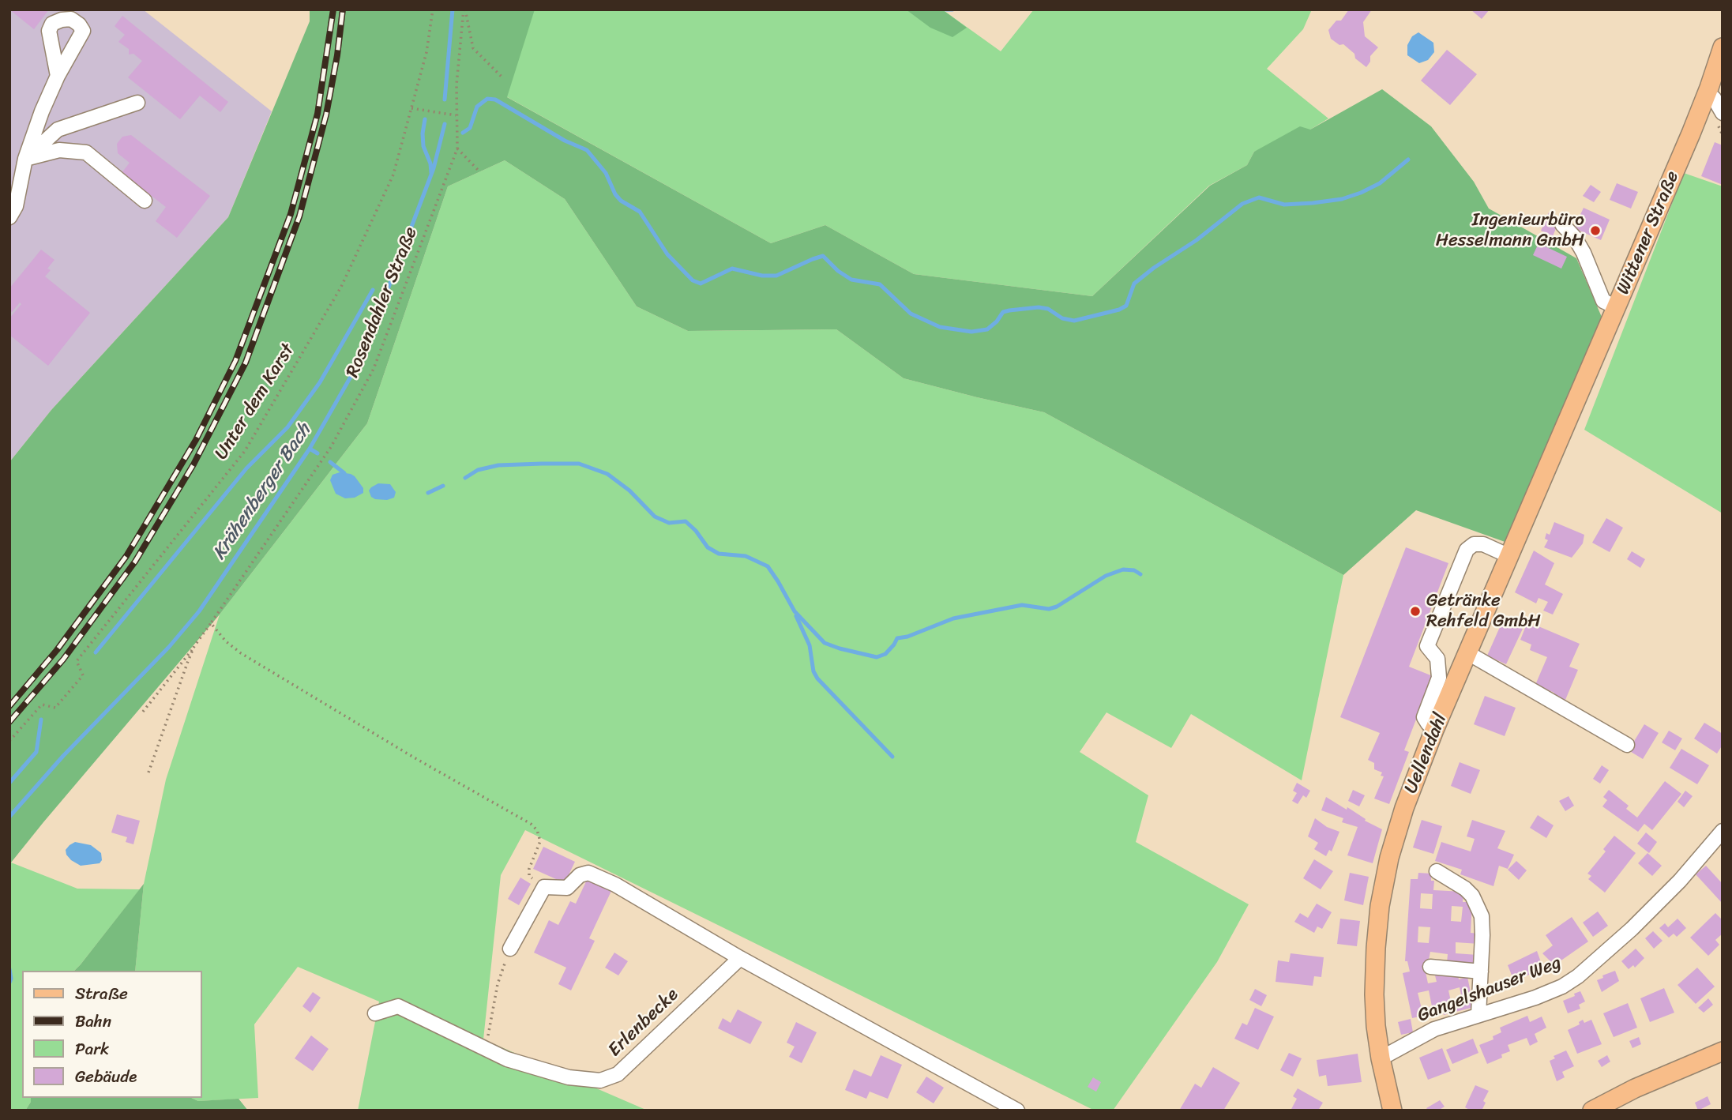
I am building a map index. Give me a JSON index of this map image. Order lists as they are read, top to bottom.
{
  "streets": {
    "main road": ["Wittener Straße", "Uellendahl"],
    "street": ["Gangelshauser Weg", "Erlenbecke"],
    "path": ["Rosendahler Straße", "Unter dem Karst"]
  },
  "crossings": [
    ["Wittener Straße", "Uellendahl"],
    ["Uellendahl", "Gangelshauser Weg"]
  ],
  "water": ["Krähenberger Bach"],
  "places": ["Ingenieurbüro Hesselmann GmbH", "Getränke Rehfeld GmbH"],
  "legend": [
    "Straße",
    "Bahn",
    "Park",
    "Gebäude"
  ]
}
